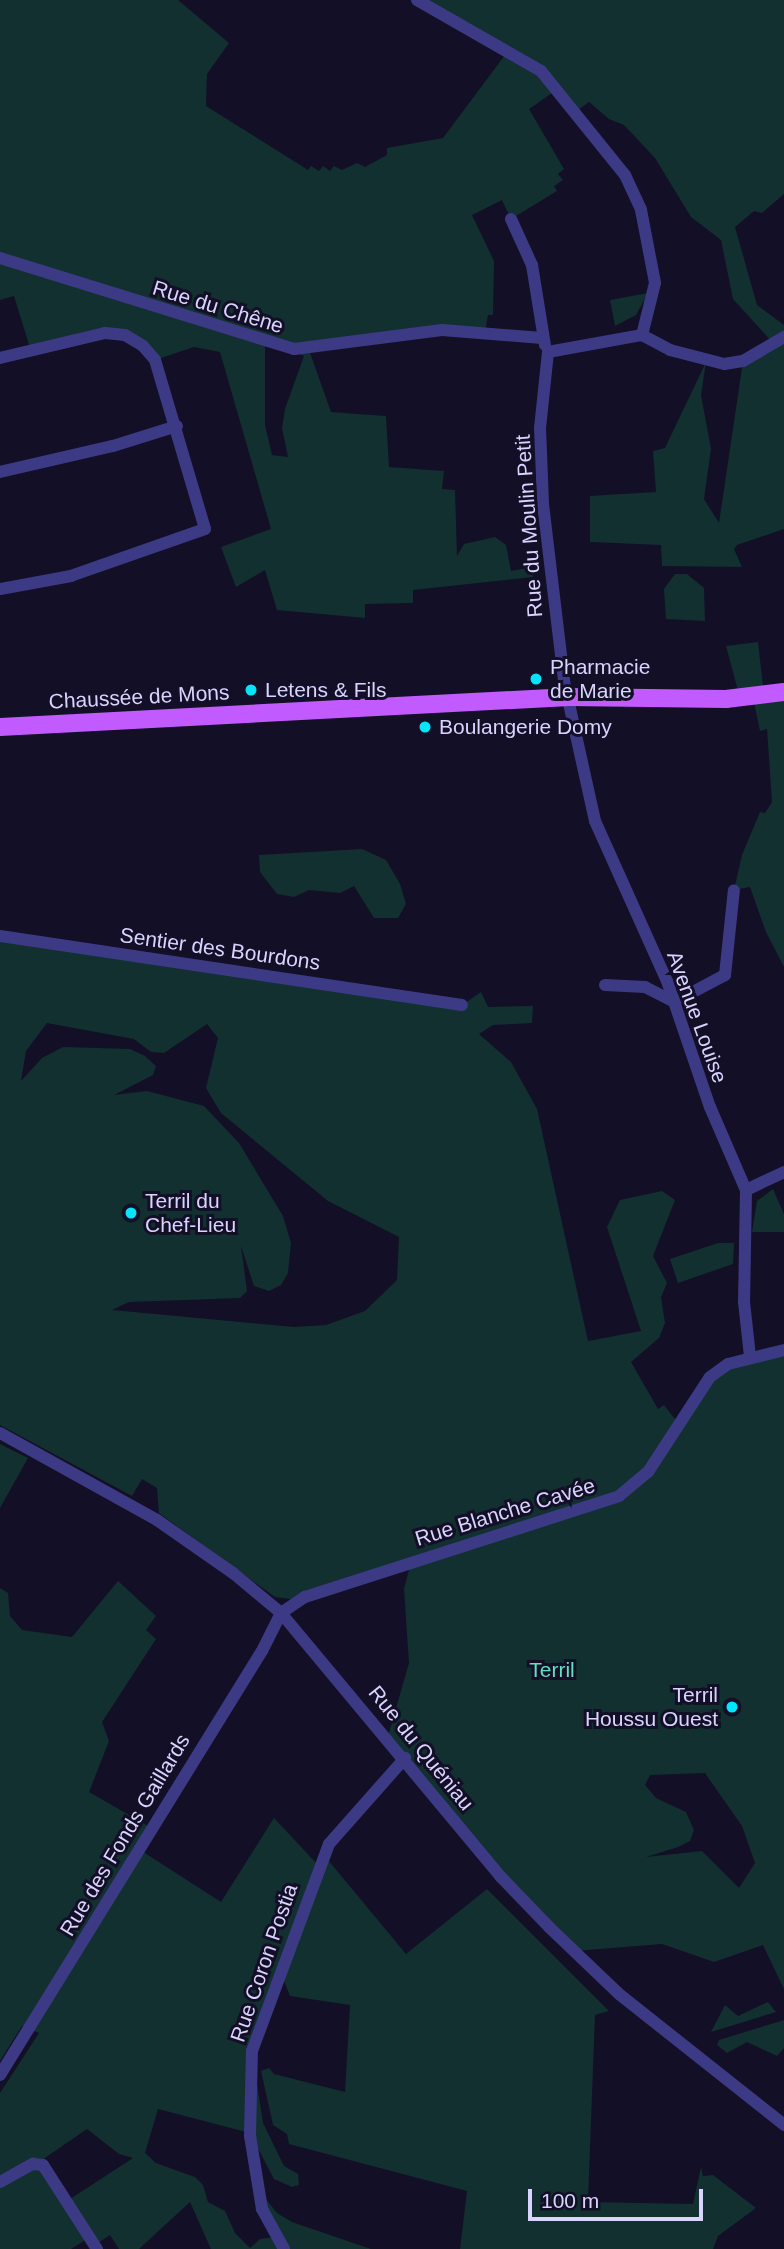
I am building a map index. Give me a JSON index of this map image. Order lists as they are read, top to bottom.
{
  "streets": {
    "main road": ["Chaussée de Mons"],
    "street": [
      "Rue du Chêne",
      "Rue du Moulin Petit",
      "Sentier des Bourdons",
      "Avenue Louise",
      "Rue Blanche Cavée",
      "Rue du Quéniau",
      "Rue des Fonds Gaillards",
      "Rue Coron Postia"
    ]
  },
  "crossings": [
    ["Rue du Moulin Petit", "Chaussée de Mons"],
    ["Rue du Moulin Petit", "Avenue Louise"],
    ["Chaussée de Mons", "Avenue Louise"],
    ["Avenue Louise", "Rue Blanche Cavée"],
    ["Rue Blanche Cavée", "Rue du Quéniau"],
    ["Rue Blanche Cavée", "Rue des Fonds Gaillards"],
    ["Rue du Quéniau", "Rue des Fonds Gaillards"],
    ["Rue du Quéniau", "Rue Coron Postia"]
  ],
  "parks": ["Terril"],
  "places": [
    "Pharmacie de Marie",
    "Letens & Fils",
    "Boulangerie Domy",
    "Terril du Chef-Lieu",
    "Terril Houssu Ouest"
  ],
  "scale_bar": "100 m"
}
